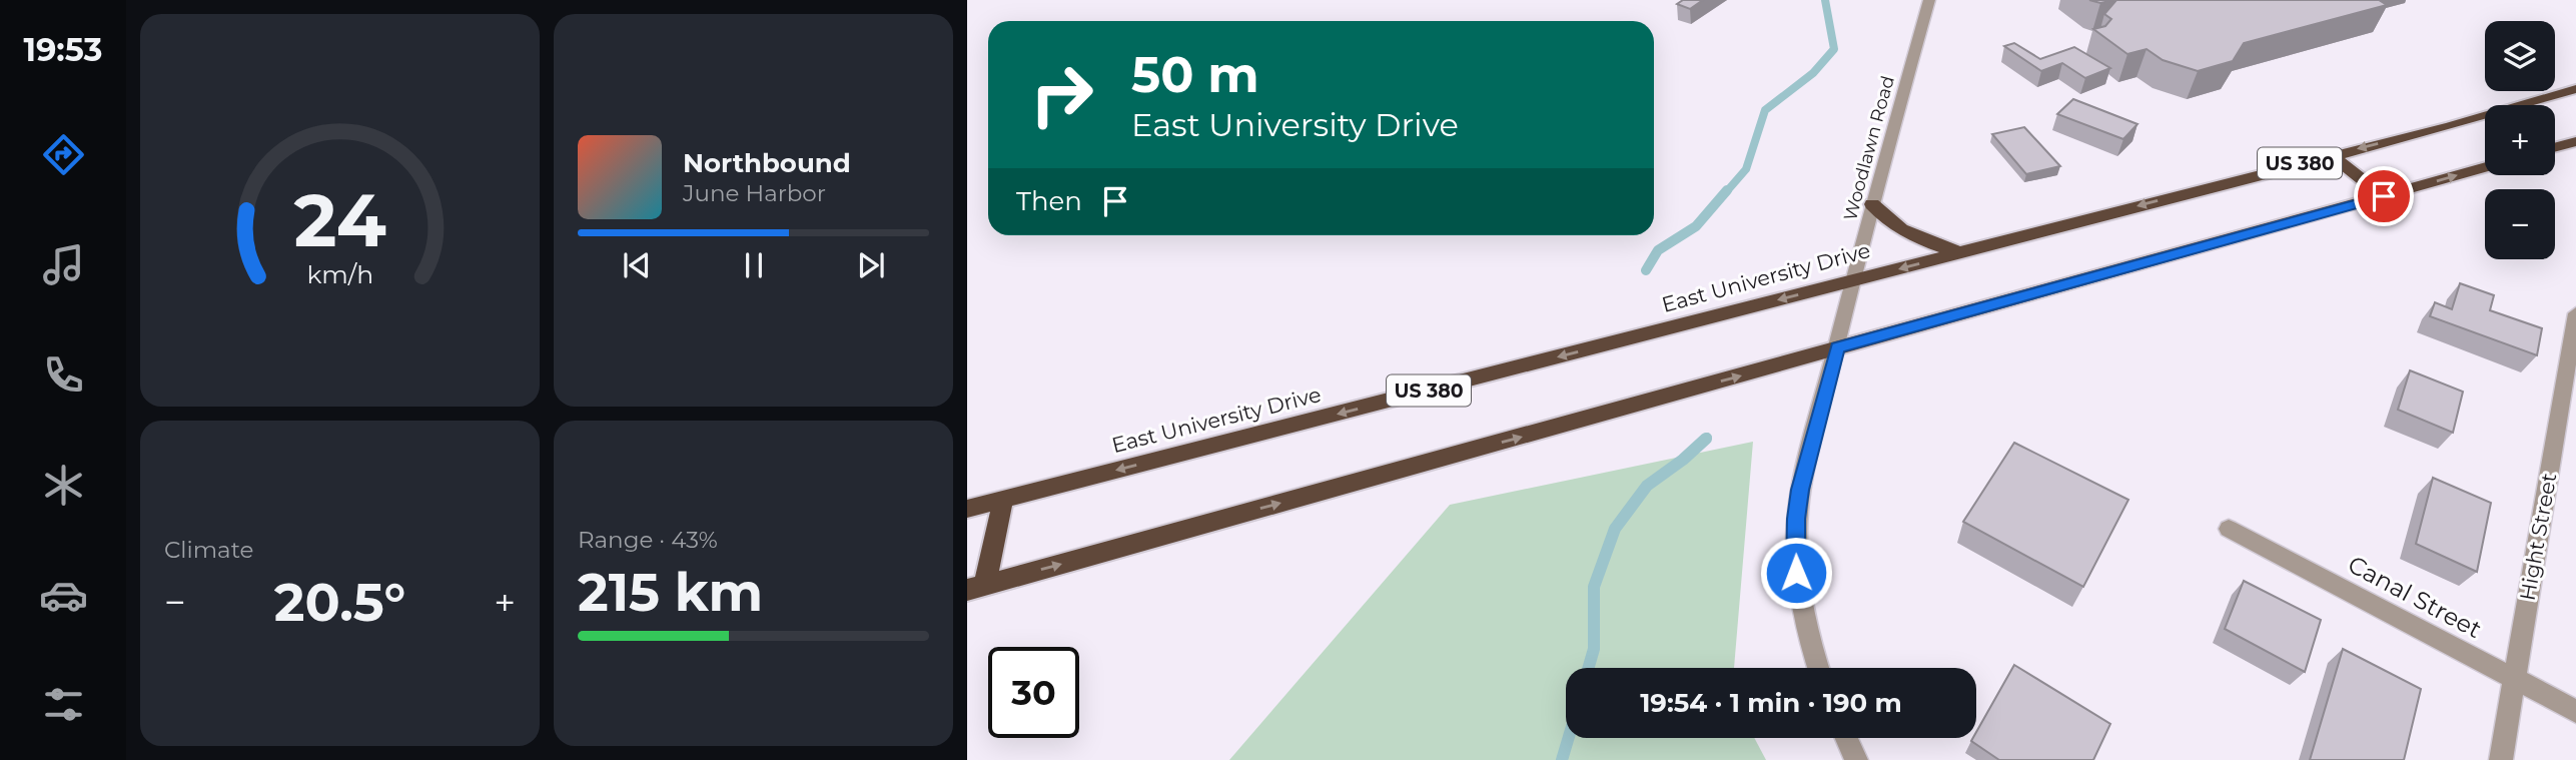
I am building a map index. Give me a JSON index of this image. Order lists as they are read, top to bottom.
{
  "streets": {
    "highway": ["US 380", "East University Drive"],
    "street": ["Woodlawn Road", "Hight Street", "Canal Street"]
  },
  "crossings": [
    ["Woodlawn Road", "US 380"],
    ["Woodlawn Road", "East University Drive"],
    ["Hight Street", "Canal Street"]
  ],
  "page": {
    "tabs": "19:53",
    "map_buttons": ["+", "−"],
    "turn": ["50 m", "East University Drive"],
    "song": ["Northbound", "June Harbor"],
    "then": "Then",
    "tile": [
      "Climate",
      ["Range · 43%", "215 km"]
    ],
    "heat": ["−", "20.5°", "+"],
    "limit": "30",
    "trip": "19:54 · 1 min · 190 m",
    "gauge": ["24", "km/h"]
  }
}
